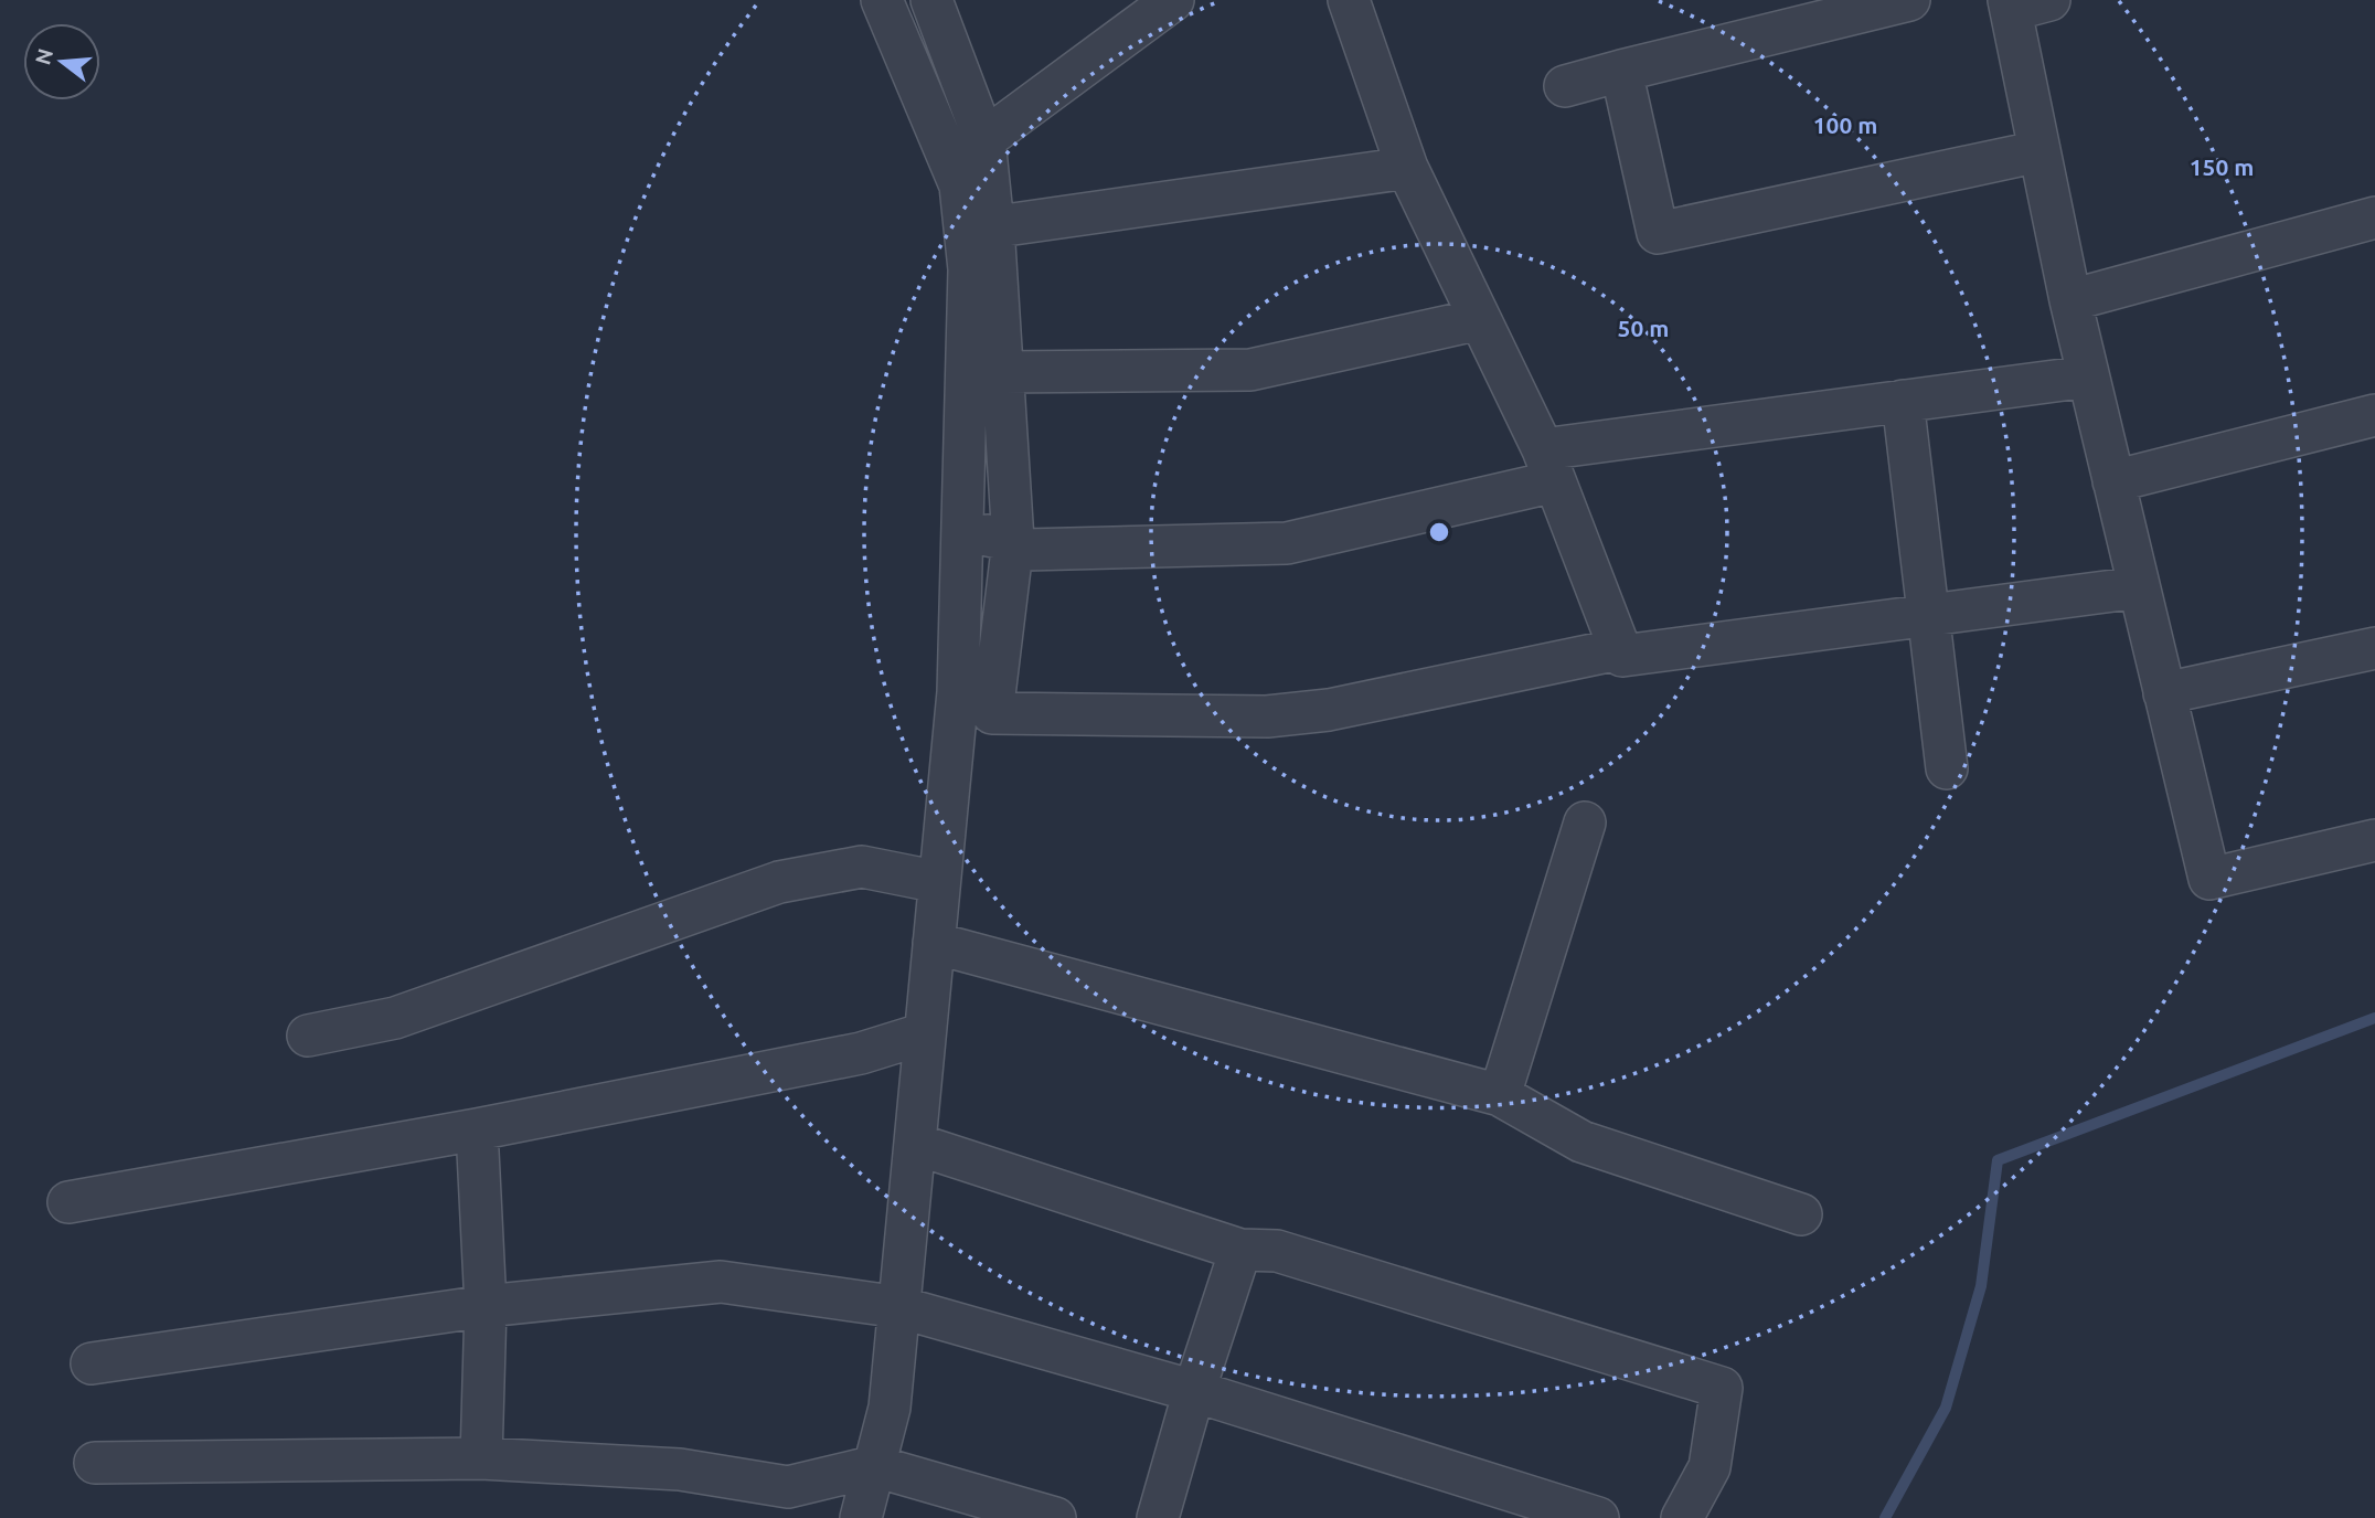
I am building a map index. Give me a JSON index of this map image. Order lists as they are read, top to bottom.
{
  "north": "left",
  "rings": ["100 m", "150 m", "50 m"]
}
